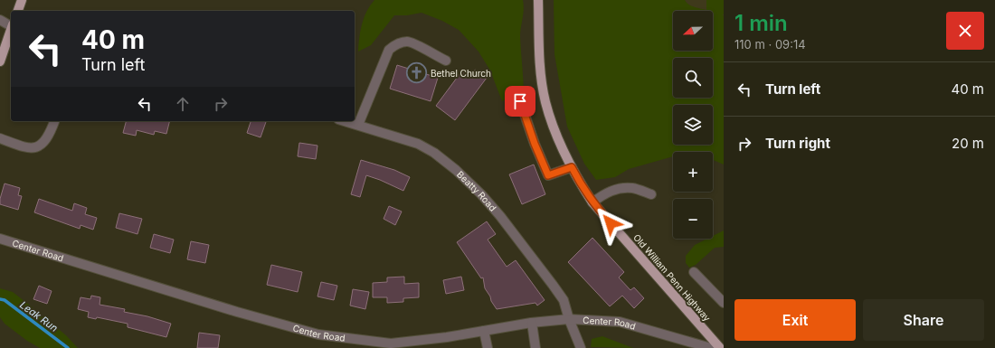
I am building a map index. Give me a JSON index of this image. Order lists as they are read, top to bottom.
{
  "streets": {
    "main road": ["Old William Penn Highway"],
    "street": ["Beatty Road", "Center Road"]
  },
  "crossings": [
    ["Beatty Road", "Center Road"]
  ],
  "water": ["Leak Run"],
  "places": {
    "church": ["Bethel Church"]
  },
  "north": "left",
  "page": {
    "heading": ["1 min", "110 m · 09:14"],
    "map_buttons": ["+", "−"],
    "turn": ["40 m", "Turn left"],
    "list": [
      {
        "name": "Turn left",
        "value": "40 m"
      },
      {
        "name": "Turn right",
        "value": "20 m"
      }
    ],
    "buttons": ["Exit", "Share"]
  }
}
